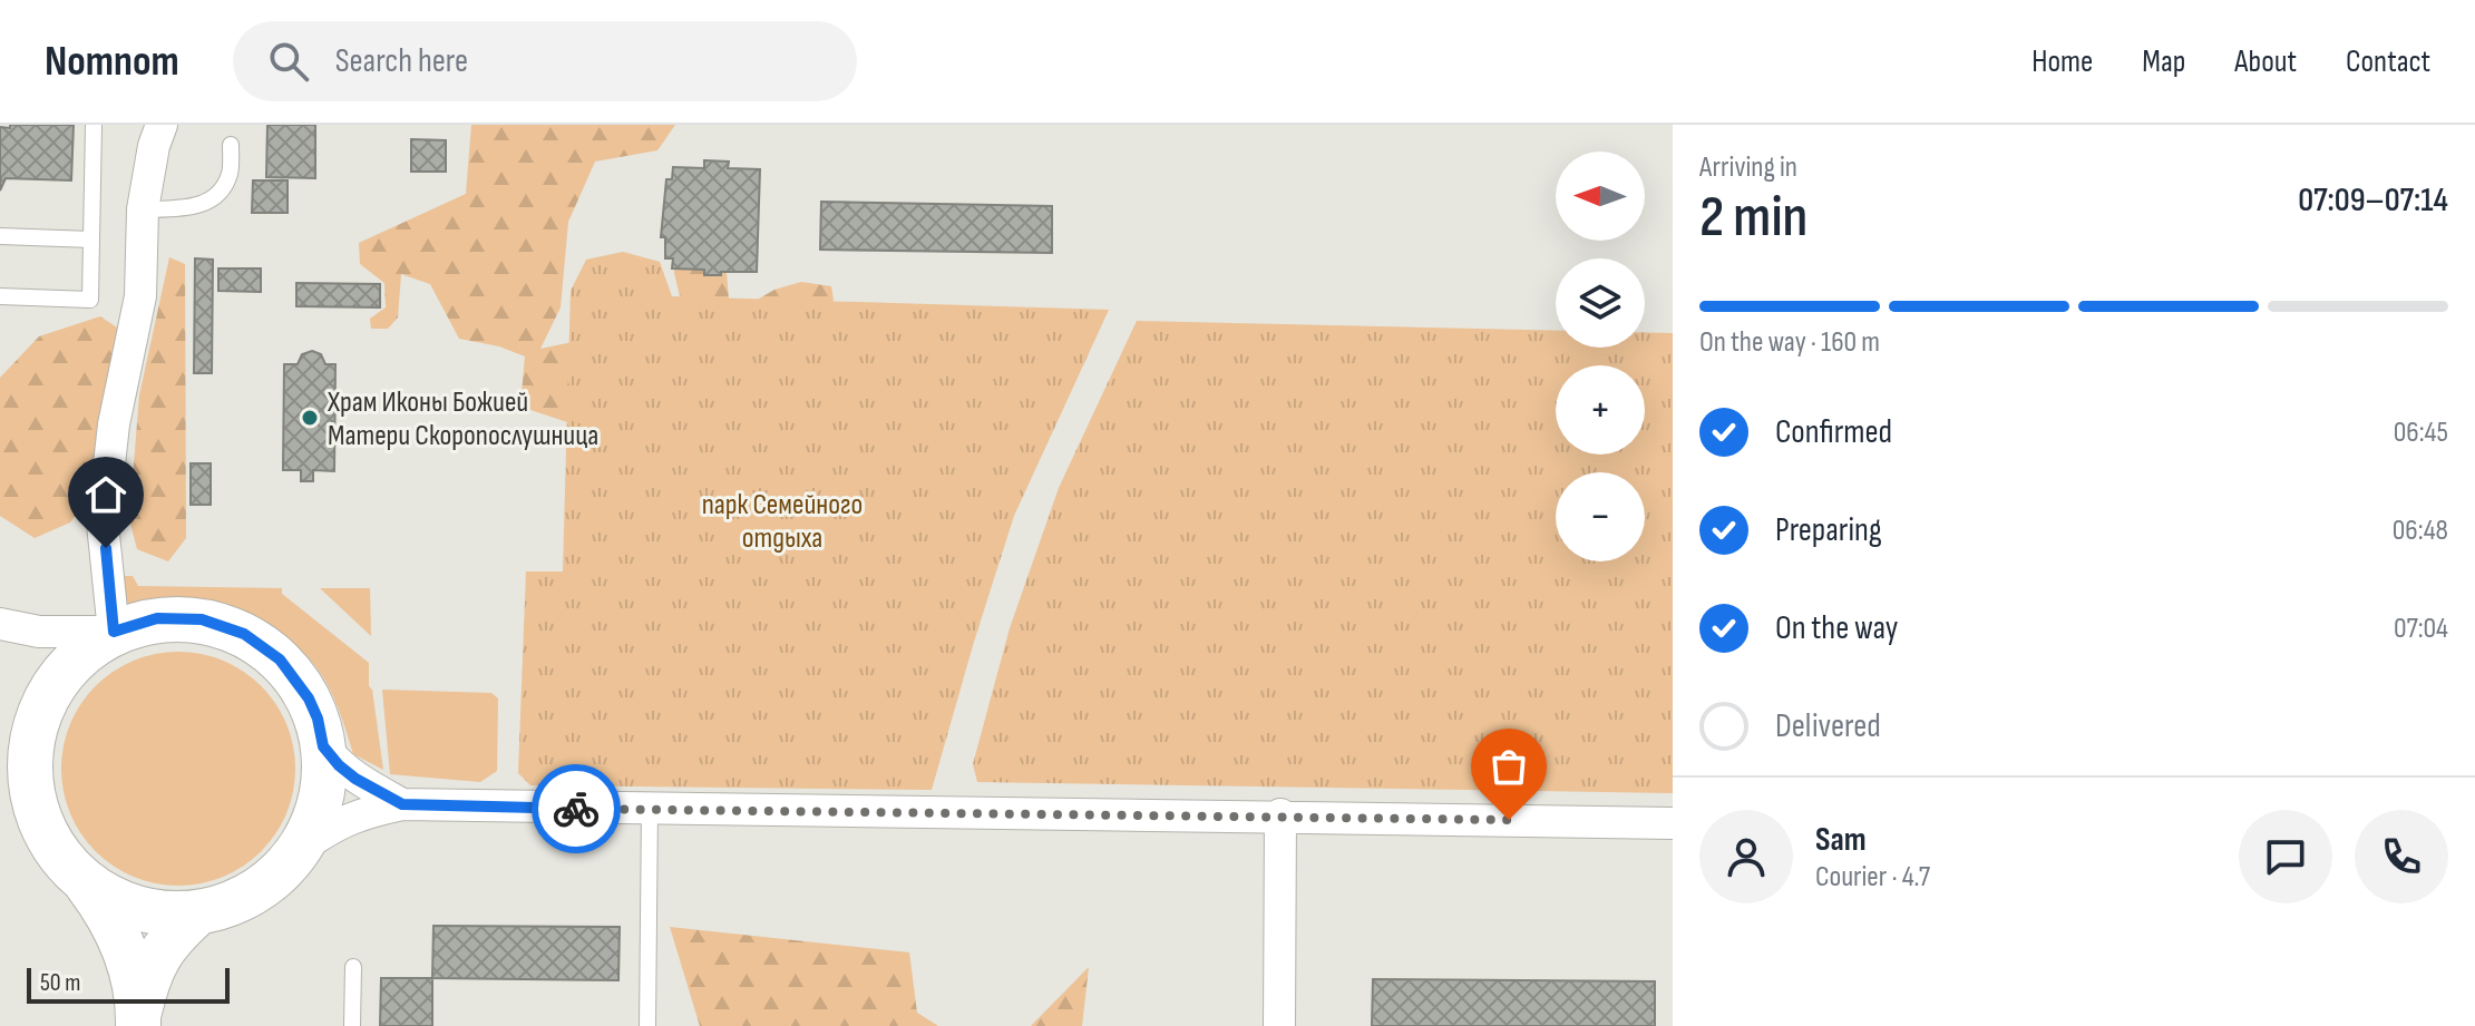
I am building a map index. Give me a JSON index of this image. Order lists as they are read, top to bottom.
{
  "parks": ["парк Семейного отдыха"],
  "places": ["Храм Иконы Божией Матери Скоропослушница"],
  "scale_bar": "50 m",
  "north": "left",
  "page": {
    "header": "Nomnom",
    "search": "Search here",
    "nav": [
      "Home",
      "Map",
      "About",
      "Contact"
    ],
    "heading": ["2 min", "Arriving in", "07:09–07:14"],
    "panel": ["Sam", "Courier · 4.7"],
    "map_buttons": ["+", "−"],
    "bar": "On the way · 160 m",
    "list": [
      ["Confirmed", "06:45"],
      ["Preparing", "06:48"],
      ["On the way", "07:04"],
      "Delivered"
    ],
    "scale": "50 m"
  }
}
